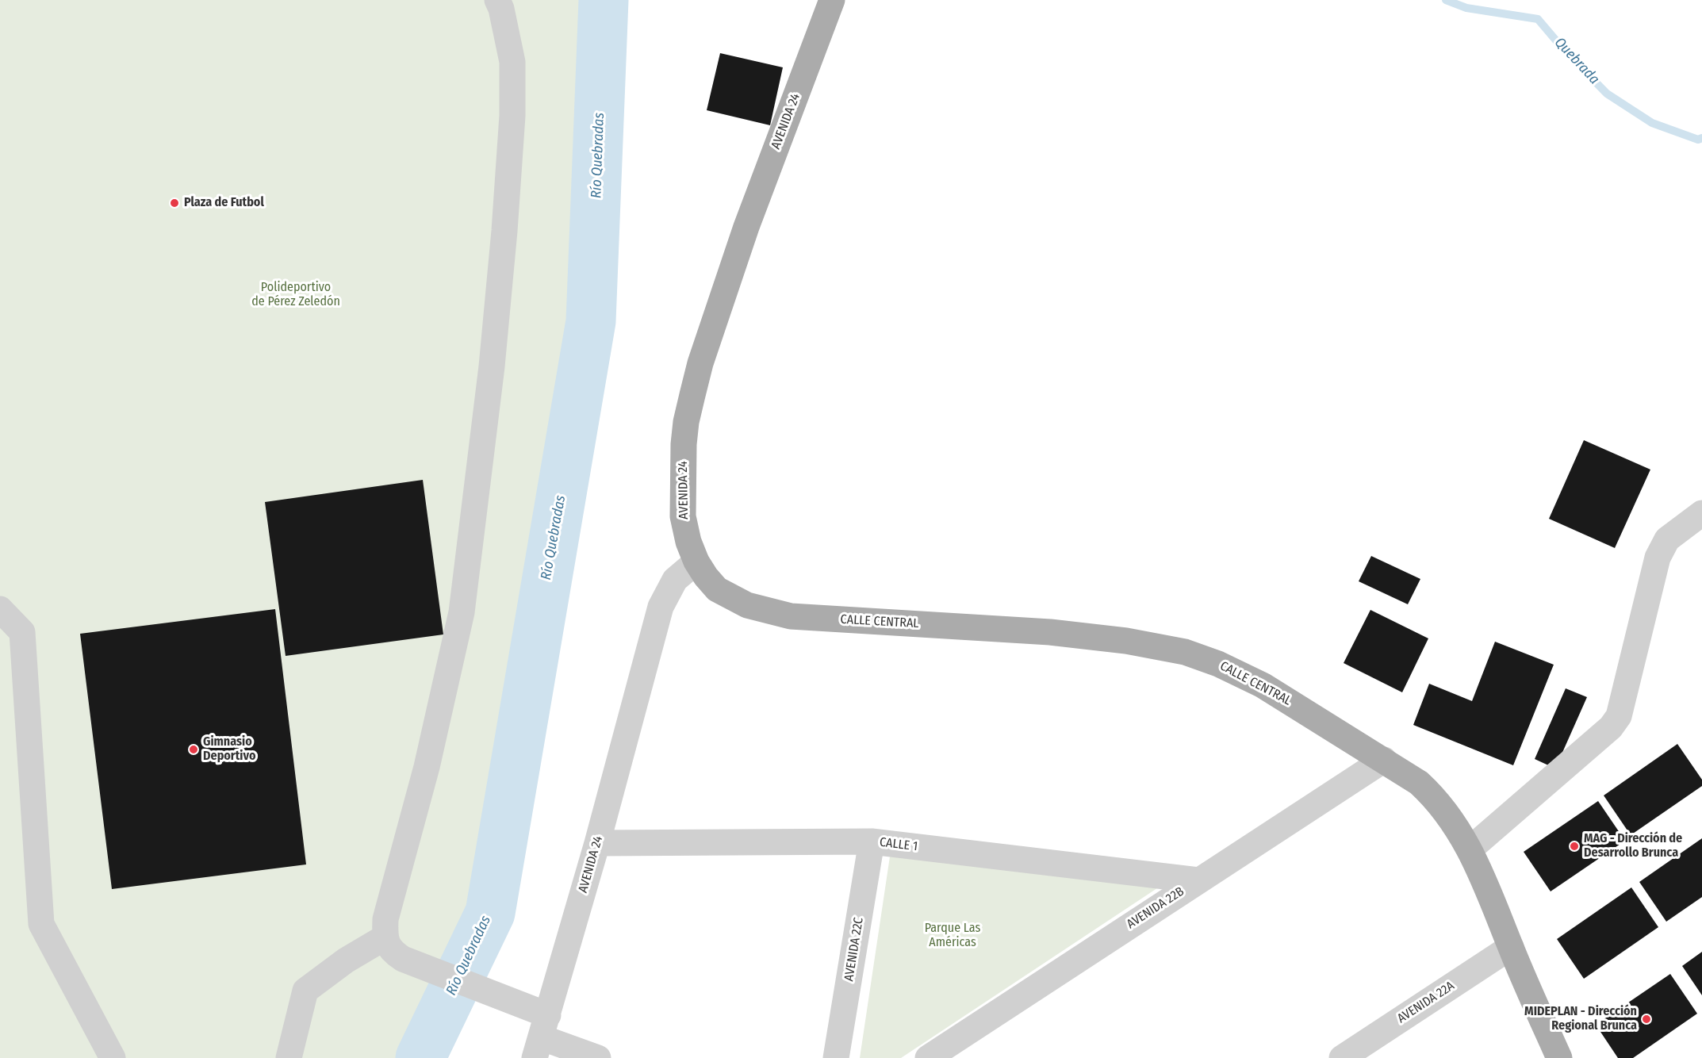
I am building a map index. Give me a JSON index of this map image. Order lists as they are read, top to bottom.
{
  "streets": {
    "main road": ["AVENIDA 24", "CALLE CENTRAL"],
    "street": [
      "CALLE 1",
      "AVENIDA 22B",
      "AVENIDA 22C",
      "AVENIDA 22A"
    ]
  },
  "crossings": [
    ["AVENIDA 24", "CALLE CENTRAL"],
    ["AVENIDA 24", "CALLE 1"],
    ["CALLE CENTRAL", "AVENIDA 22B"],
    ["CALLE CENTRAL", "AVENIDA 22A"],
    ["CALLE 1", "AVENIDA 22B"],
    ["CALLE 1", "AVENIDA 22C"]
  ],
  "water": ["Quebrada", "Río Quebradas"],
  "parks": ["Polideportivo de Pérez Zeledón", "Parque Las Américas"],
  "places": [
    "Plaza de Futbol",
    "Gimnasio Deportivo",
    "MAG - Dirección de Desarrollo Brunca",
    "MIDEPLAN - Dirección Regional Brunca"
  ]
}
